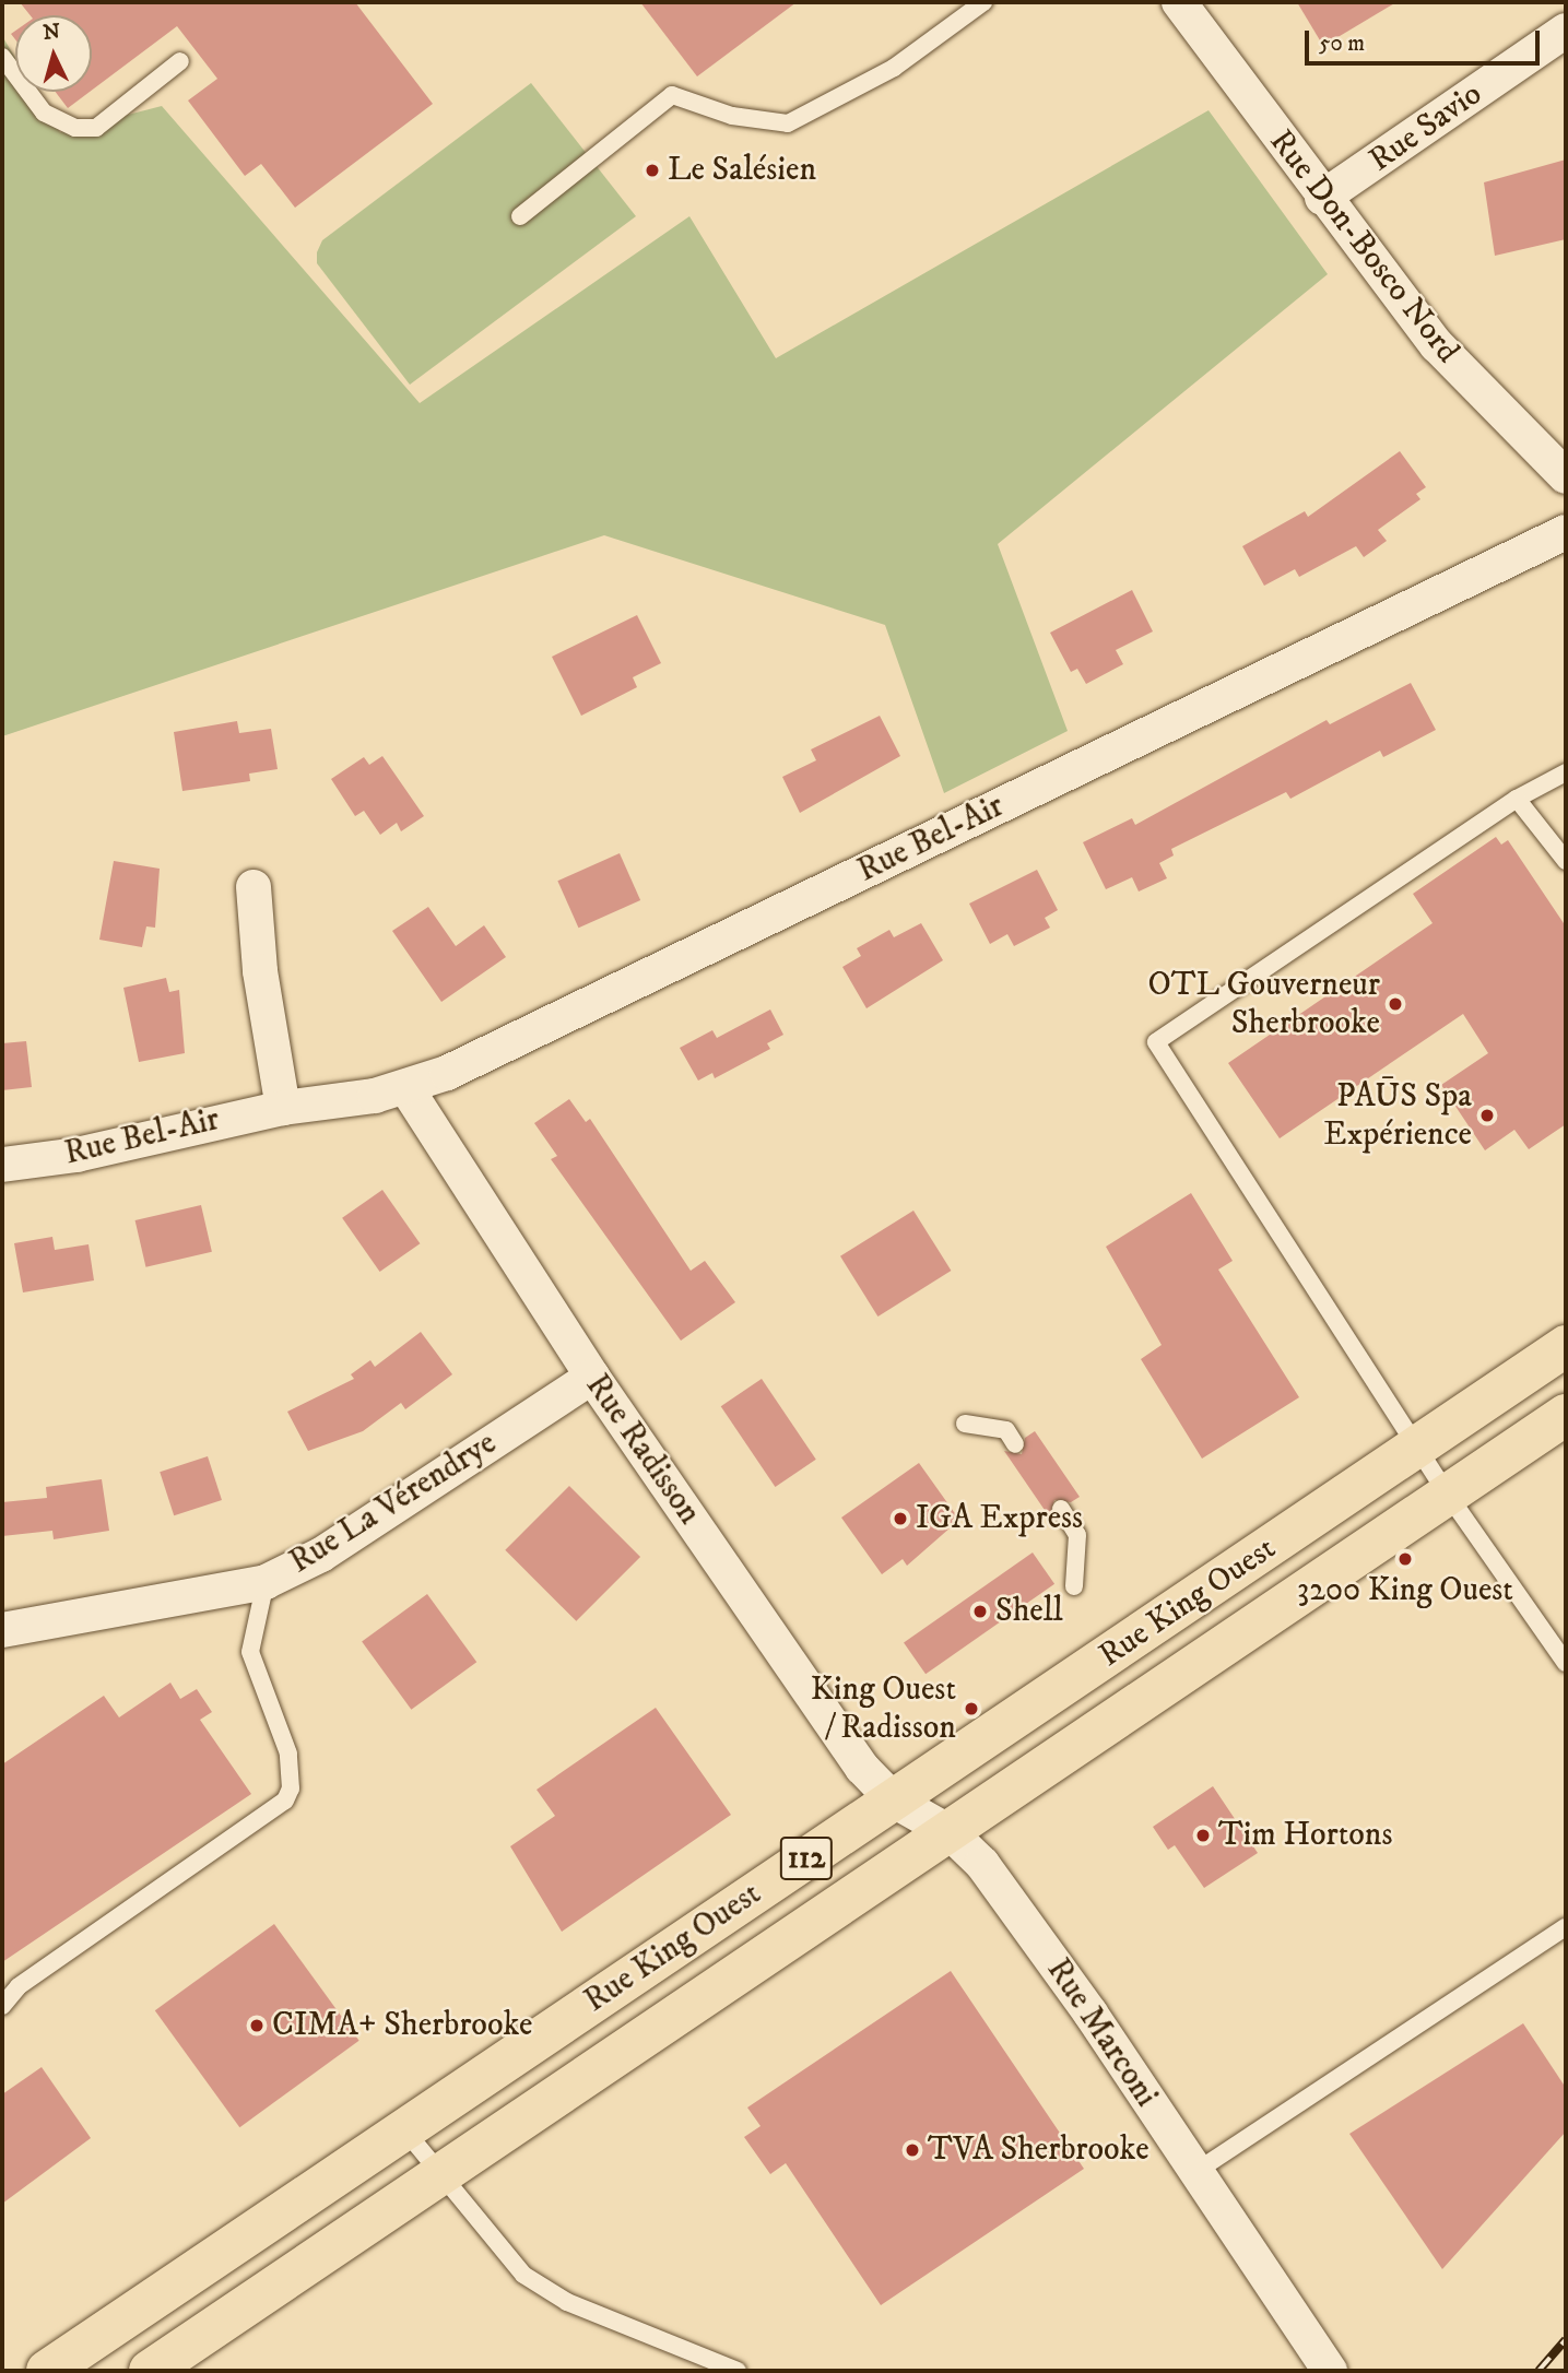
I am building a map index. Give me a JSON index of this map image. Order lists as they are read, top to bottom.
{
  "streets": {
    "main road": ["Rue King Ouest", "112"],
    "street": [
      "Rue Savio",
      "Rue Don-Bosco Nord",
      "Rue Bel-Air",
      "Rue Radisson",
      "Rue La Vérendrye",
      "Rue Marconi"
    ]
  },
  "crossings": [
    ["Rue Savio", "Rue Don-Bosco Nord"],
    ["Rue Bel-Air", "Rue Radisson"],
    ["Rue Radisson", "Rue La Vérendrye"],
    ["Rue Radisson", "Rue King Ouest"],
    ["Rue Radisson", "Rue Marconi"],
    ["Rue King Ouest", "Rue Marconi"]
  ],
  "places": [
    "Le Salésien",
    "OTL Gouverneur Sherbrooke",
    "PAŪS Spa Expérience",
    "IGA Express",
    "3200 King Ouest",
    "Shell",
    "King Ouest / Radisson",
    "Tim Hortons",
    "CIMA+ Sherbrooke",
    "TVA Sherbrooke"
  ],
  "scale_bar": "50 m",
  "north": "top"
}
